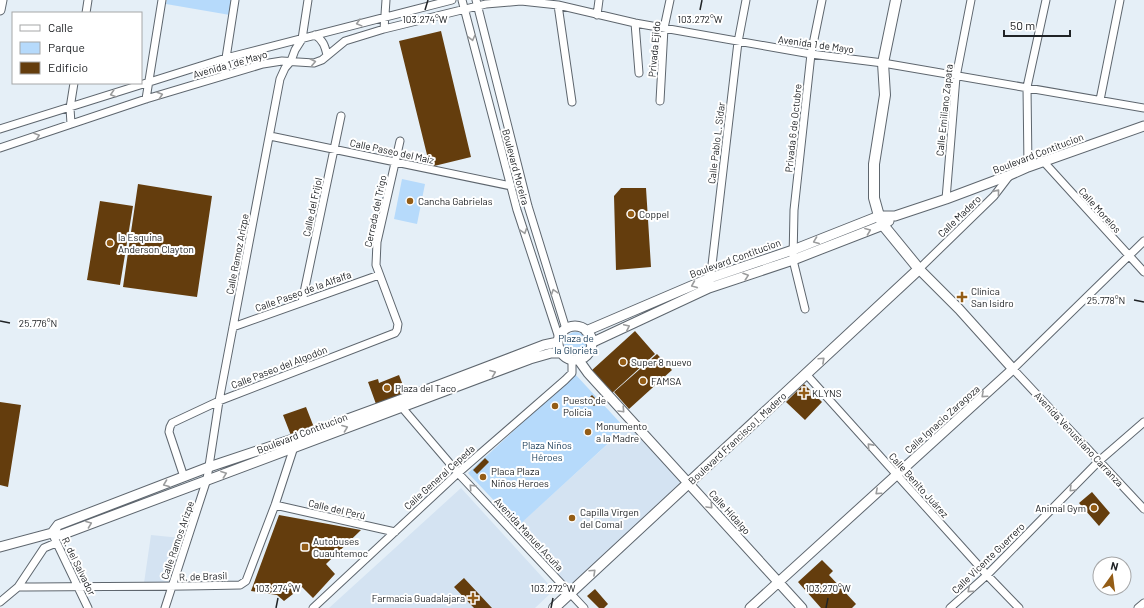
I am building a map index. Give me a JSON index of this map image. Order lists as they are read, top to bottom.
{
  "streets": {
    "main road": ["Boulevard Francisco I. Madero"],
    "street": [
      "Avenida 1 de Mayo",
      "Privada Ejido",
      "Calle Emiliano Zapata",
      "Privada 6 de Octubre",
      "Calle Pablo L. Sidar",
      "Calle Paseo del Maíz",
      "Boulevard Contitucion",
      "Boulevard Moreira",
      "Calle del Frijol",
      "Calle Morelos",
      "Cerrada del Trigo",
      "Calle Madero",
      "Calle Ramoz Arizpe",
      "Calle Paseo de la Alfalfa",
      "Calle Paseo del Algodón",
      "Calle Ignacio Zaragoza",
      "Avenida Venustiano Carranza",
      "Calle General Cepeda",
      "Calle Benito Juárez",
      "Calle del Perú",
      "Calle Hidalgo",
      "Avenida Manuel Acuña",
      "Calle Ramos Arizpe",
      "Calle Vicente Guerrero",
      "R. del Salvador",
      "R. de Brasil"
    ]
  },
  "crossings": [
    ["Avenida 1 de Mayo", "Privada Ejido"],
    ["Avenida 1 de Mayo", "Calle Emiliano Zapata"],
    ["Avenida 1 de Mayo", "Privada 6 de Octubre"],
    ["Avenida 1 de Mayo", "Calle Pablo L. Sidar"],
    ["Avenida 1 de Mayo", "Boulevard Moreira"],
    ["Avenida 1 de Mayo", "Calle Ramoz Arizpe"],
    ["Calle Emiliano Zapata", "Boulevard Contitucion"],
    ["Privada 6 de Octubre", "Boulevard Contitucion"],
    ["Calle Pablo L. Sidar", "Boulevard Contitucion"],
    ["Calle Paseo del Maíz", "Boulevard Moreira"],
    ["Calle Paseo del Maíz", "Calle del Frijol"],
    ["Calle Paseo del Maíz", "Cerrada del Trigo"],
    ["Calle Paseo del Maíz", "Calle Ramoz Arizpe"],
    ["Boulevard Contitucion", "Boulevard Moreira"],
    ["Boulevard Contitucion", "Calle Morelos"],
    ["Boulevard Contitucion", "Calle Madero"],
    ["Boulevard Contitucion", "Calle Ramoz Arizpe"],
    ["Boulevard Contitucion", "Calle Paseo del Algodón"],
    ["Boulevard Contitucion", "Calle General Cepeda"],
    ["Boulevard Contitucion", "Calle Hidalgo"],
    ["Boulevard Contitucion", "Avenida Manuel Acuña"],
    ["Boulevard Contitucion", "Calle Ramos Arizpe"],
    ["Boulevard Contitucion", "R. del Salvador"],
    ["Boulevard Contitucion", "R. de Brasil"],
    ["Boulevard Moreira", "Calle General Cepeda"],
    ["Boulevard Moreira", "Calle Hidalgo"],
    ["Calle del Frijol", "Calle Paseo de la Alfalfa"],
    ["Calle Morelos", "Calle Ignacio Zaragoza"],
    ["Cerrada del Trigo", "Calle Paseo de la Alfalfa"],
    ["Cerrada del Trigo", "Calle Paseo del Algodón"],
    ["Calle Madero", "Boulevard Francisco I. Madero"],
    ["Calle Ramoz Arizpe", "Calle Paseo de la Alfalfa"],
    ["Calle Ramoz Arizpe", "Calle Paseo del Algodón"],
    ["Calle Ramoz Arizpe", "Calle Ramos Arizpe"],
    ["Calle Ignacio Zaragoza", "Avenida Venustiano Carranza"],
    ["Calle Ignacio Zaragoza", "Calle Benito Juárez"],
    ["Calle Ignacio Zaragoza", "Calle Hidalgo"],
    ["Boulevard Francisco I. Madero", "Calle Benito Juárez"],
    ["Boulevard Francisco I. Madero", "Calle Hidalgo"],
    ["Boulevard Francisco I. Madero", "Avenida Manuel Acuña"],
    ["Avenida Venustiano Carranza", "Calle Vicente Guerrero"],
    ["Calle General Cepeda", "Calle del Perú"],
    ["Calle General Cepeda", "Calle Hidalgo"],
    ["Calle General Cepeda", "Avenida Manuel Acuña"],
    ["Calle Benito Juárez", "Calle Vicente Guerrero"],
    ["Calle del Perú", "R. de Brasil"],
    ["Calle Ramos Arizpe", "R. de Brasil"],
    ["R. del Salvador", "R. de Brasil"]
  ],
  "one_way": [
    "Calle Madero",
    "Calle Ignacio Zaragoza",
    "Boulevard Francisco I. Madero",
    "Calle Benito Juárez",
    "Calle Hidalgo",
    "Avenida Manuel Acuña",
    "Calle Vicente Guerrero"
  ],
  "parks": ["Plaza de la Glorieta", "Plaza Niños Héroes"],
  "places": {
    "other": [
      "Cancha Gabrielas",
      "Coppel",
      "la Esquina Anderson Clayton",
      "Super 8 nuevo",
      "FAMSA",
      "Plaza del Taco",
      "Puesto de Policia",
      "Monumento a la Madre",
      "Placa Plaza Niños Heroes",
      "Animal Gym",
      "Capilla Virgen del Comal"
    ],
    "health": ["Clínica San Isidro", "KLYNS", "Farmacia Guadalajara"],
    "transit": ["Autobuses Cuauhtemoc"]
  },
  "legend": ["Calle", "Parque", "Edificio"],
  "scale_bar": "50 m",
  "north": "top",
  "coordinates": [
    "103.274°W",
    "103.272°W",
    "25.778°N",
    "25.776°N",
    "103.270°W"
  ]
}
